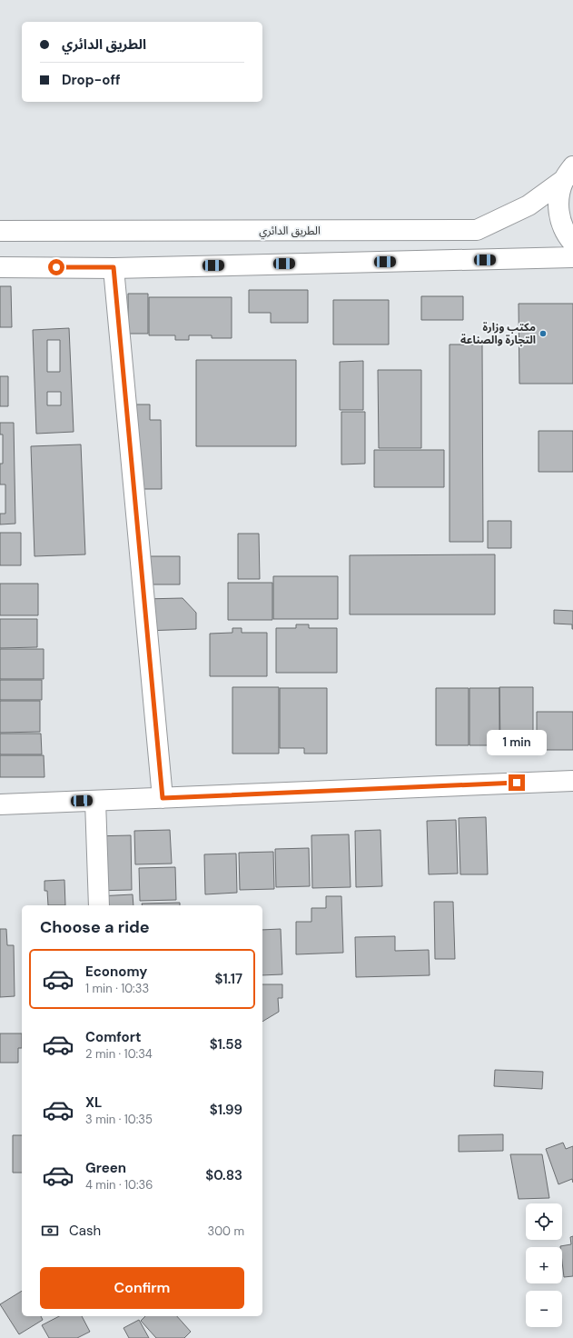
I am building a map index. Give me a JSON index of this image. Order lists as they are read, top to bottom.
{
  "streets": {
    "main road": ["الطريق الدائري"]
  },
  "places": ["مكتب وزارة التجارة والصناعة"],
  "page": {
    "banner": ["الطريق الدائري", "Drop-off"],
    "bubble": "1 min",
    "heading": "Choose a ride",
    "list": [
      {
        "name": "Economy",
        "note": "1 min · 10:33",
        "value": "$1.17"
      },
      {
        "name": "Comfort",
        "note": "2 min · 10:34",
        "value": "$1.58"
      },
      {
        "name": "XL",
        "note": "3 min · 10:35",
        "value": "$1.99"
      },
      {
        "name": "Green",
        "note": "4 min · 10:36",
        "value": "$0.83"
      }
    ],
    "map_buttons": ["+", "−"],
    "pay": ["Cash", "300 m"],
    "buttons": "Confirm"
  }
}
